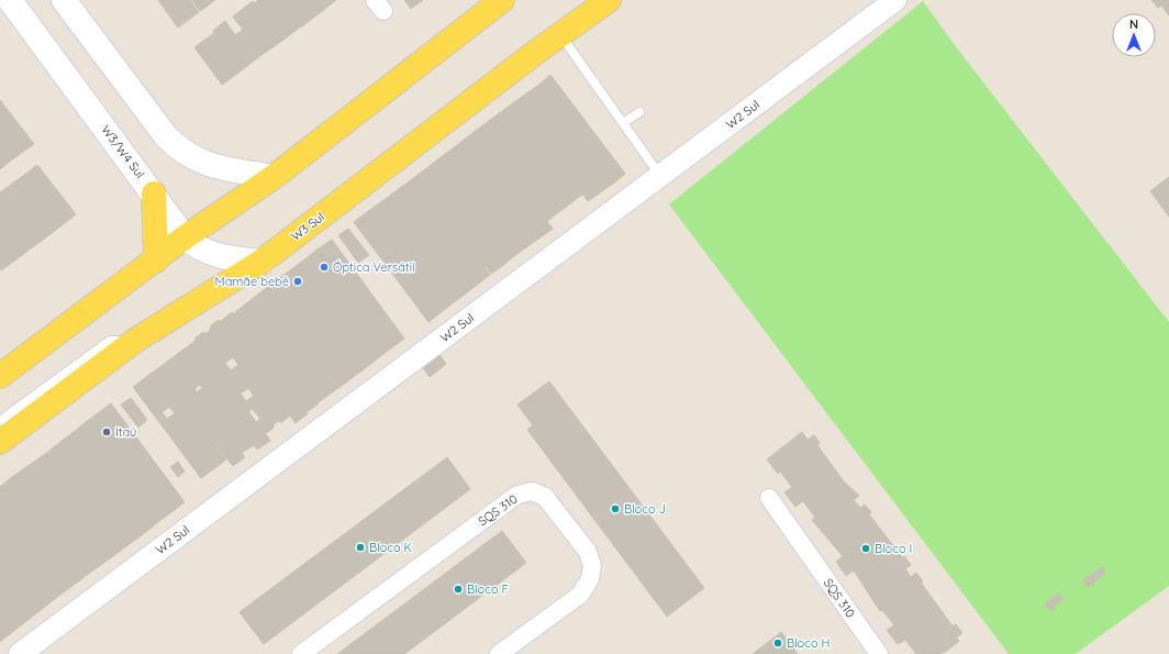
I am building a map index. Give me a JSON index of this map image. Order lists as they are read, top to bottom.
{
  "streets": {
    "main road": ["W3/W4 Sul", "W3 Sul"],
    "street": ["W2 Sul", "SQS 310"]
  },
  "crossings": [
    ["W3/W4 Sul", "W3 Sul"]
  ],
  "places": [
    "Óptica Versátil",
    "Mamãe bebê",
    "Itaú",
    "Bloco J",
    "Bloco K",
    "Bloco I",
    "Bloco F",
    "Bloco H"
  ],
  "north": "top"
}
